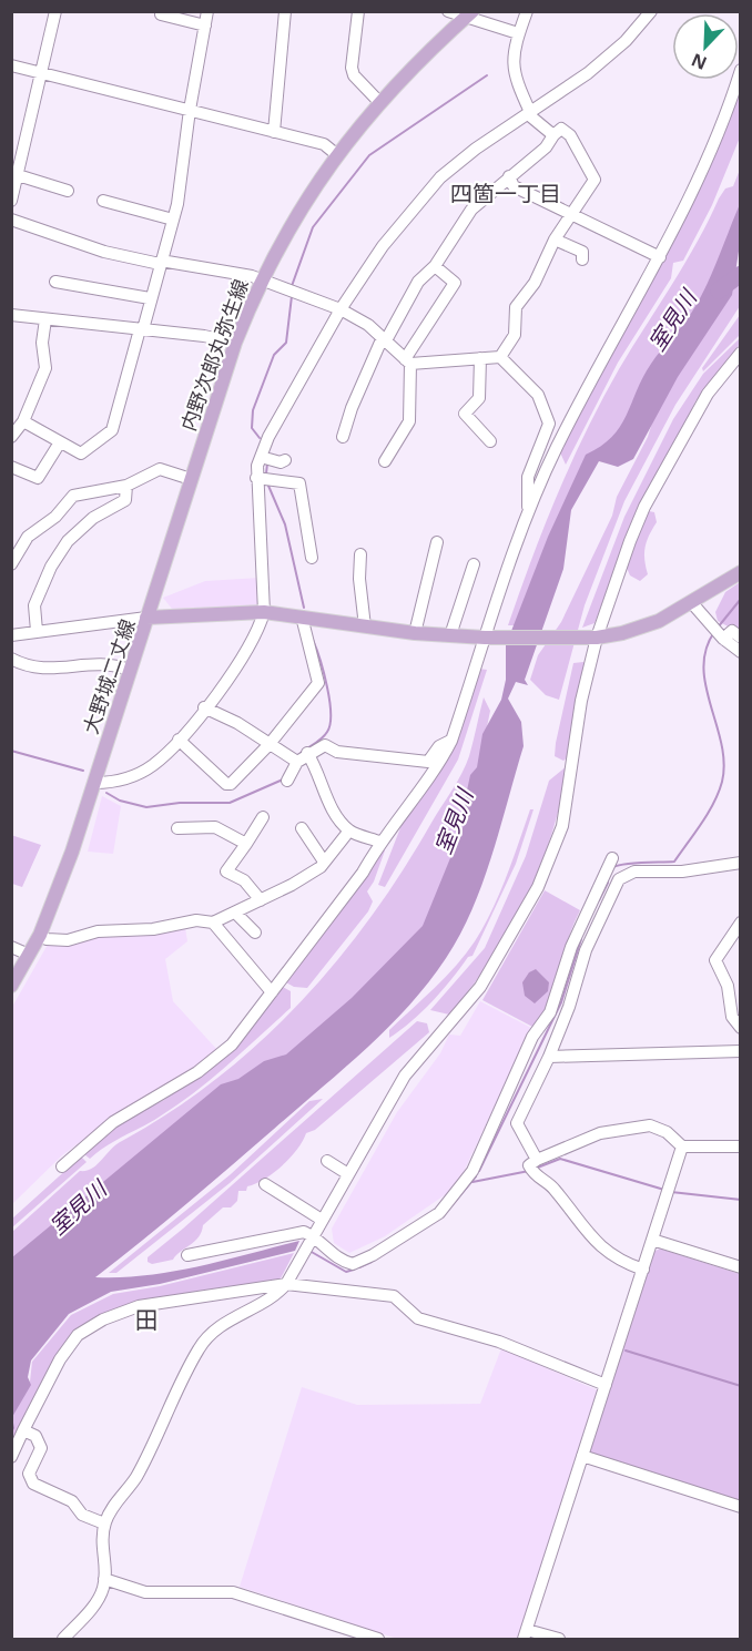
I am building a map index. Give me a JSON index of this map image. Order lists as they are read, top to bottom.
{
  "streets": {
    "main road": ["内野次郎丸弥生線", "大野城二丈線"]
  },
  "crossings": [
    ["内野次郎丸弥生線", "大野城二丈線"]
  ],
  "districts": ["四箇一丁目", "田"],
  "water": ["室見川"],
  "north": "bottom left"
}
